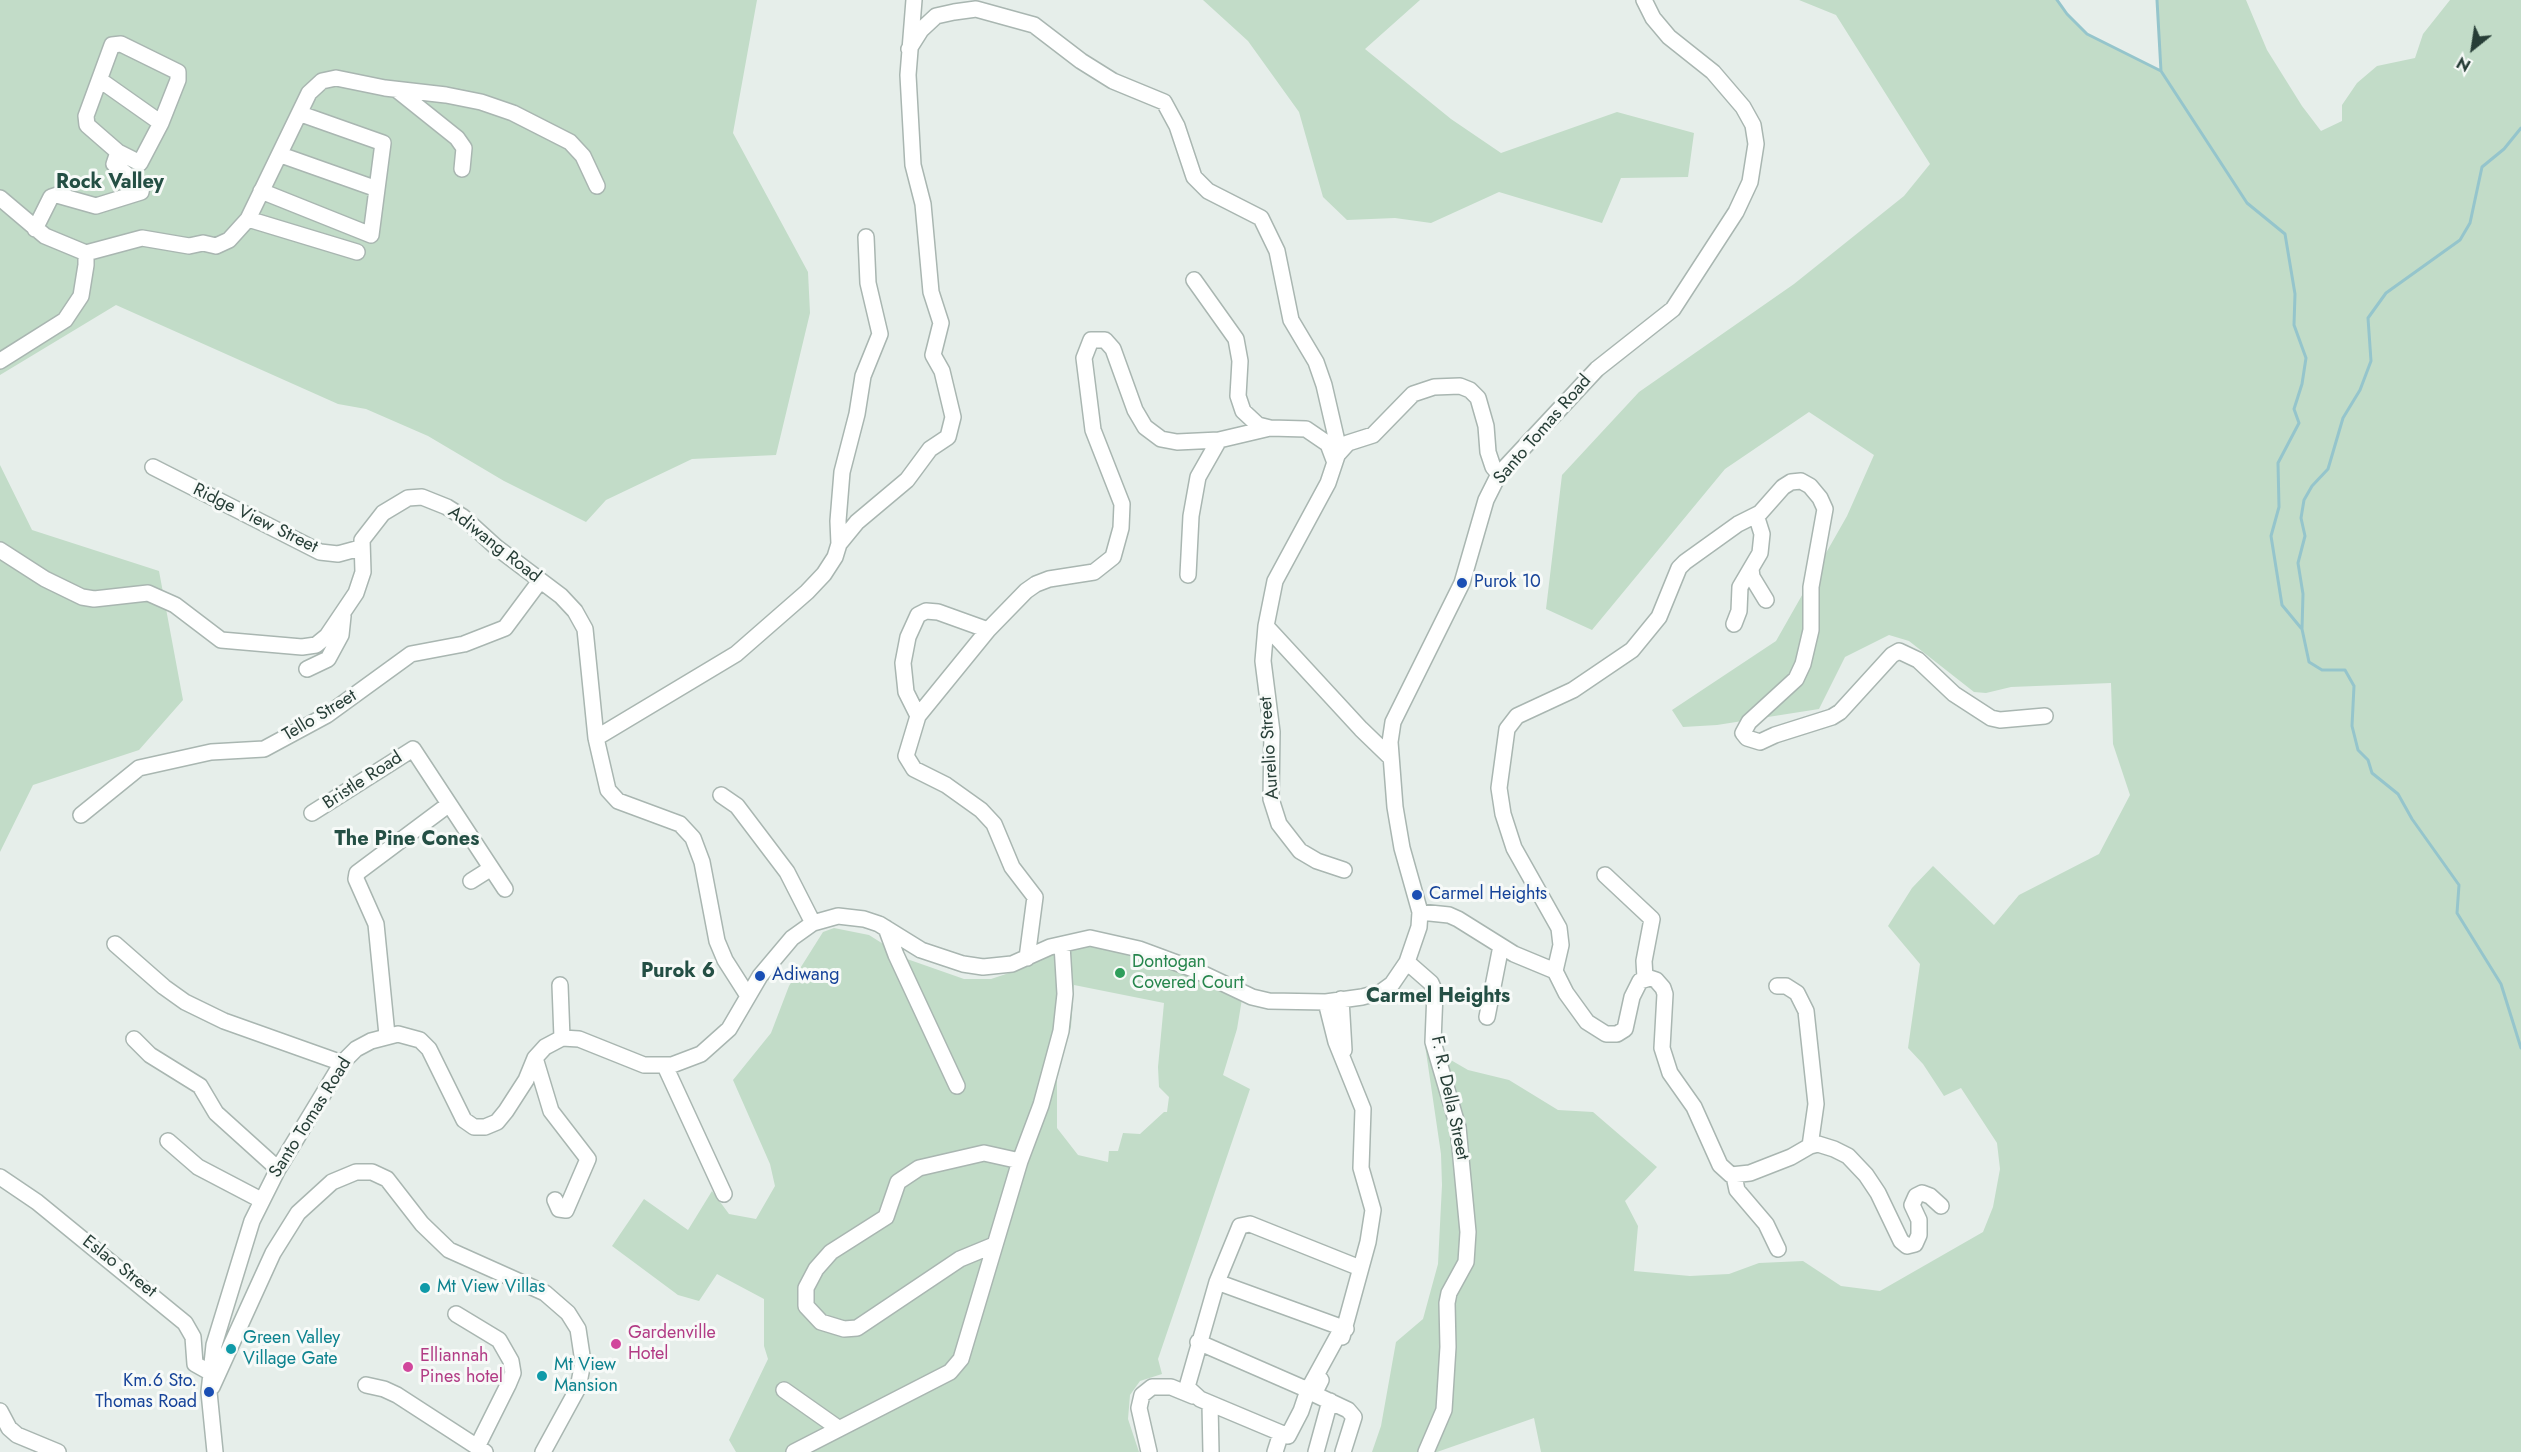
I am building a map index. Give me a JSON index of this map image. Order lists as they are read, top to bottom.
{
  "streets": {
    "street": [
      "Santo Tomas Road",
      "Ridge View Street",
      "Adiwang Road",
      "Tello Street",
      "Aurelio Street",
      "Bristle Road",
      "F. R. Della Street",
      "Eslao Street"
    ]
  },
  "crossings": [
    ["Santo Tomas Road", "Adiwang Road"],
    ["Santo Tomas Road", "F. R. Della Street"],
    ["Santo Tomas Road", "Eslao Street"],
    ["Ridge View Street", "Adiwang Road"],
    ["Adiwang Road", "Tello Street"]
  ],
  "districts": [
    "Rock Valley",
    "The Pine Cones",
    "Purok 6",
    "Carmel Heights"
  ],
  "places": [
    "Purok 10",
    "Carmel Heights",
    "Dontogan Covered Court",
    "Adiwang",
    "Mt View Villas",
    "Gardenville Hotel",
    "Green Valley Village Gate",
    "Elliannah Pines hotel",
    "Mt View Mansion",
    "Km.6 Sto. Thomas Road"
  ],
  "north": "bottom left"
}
